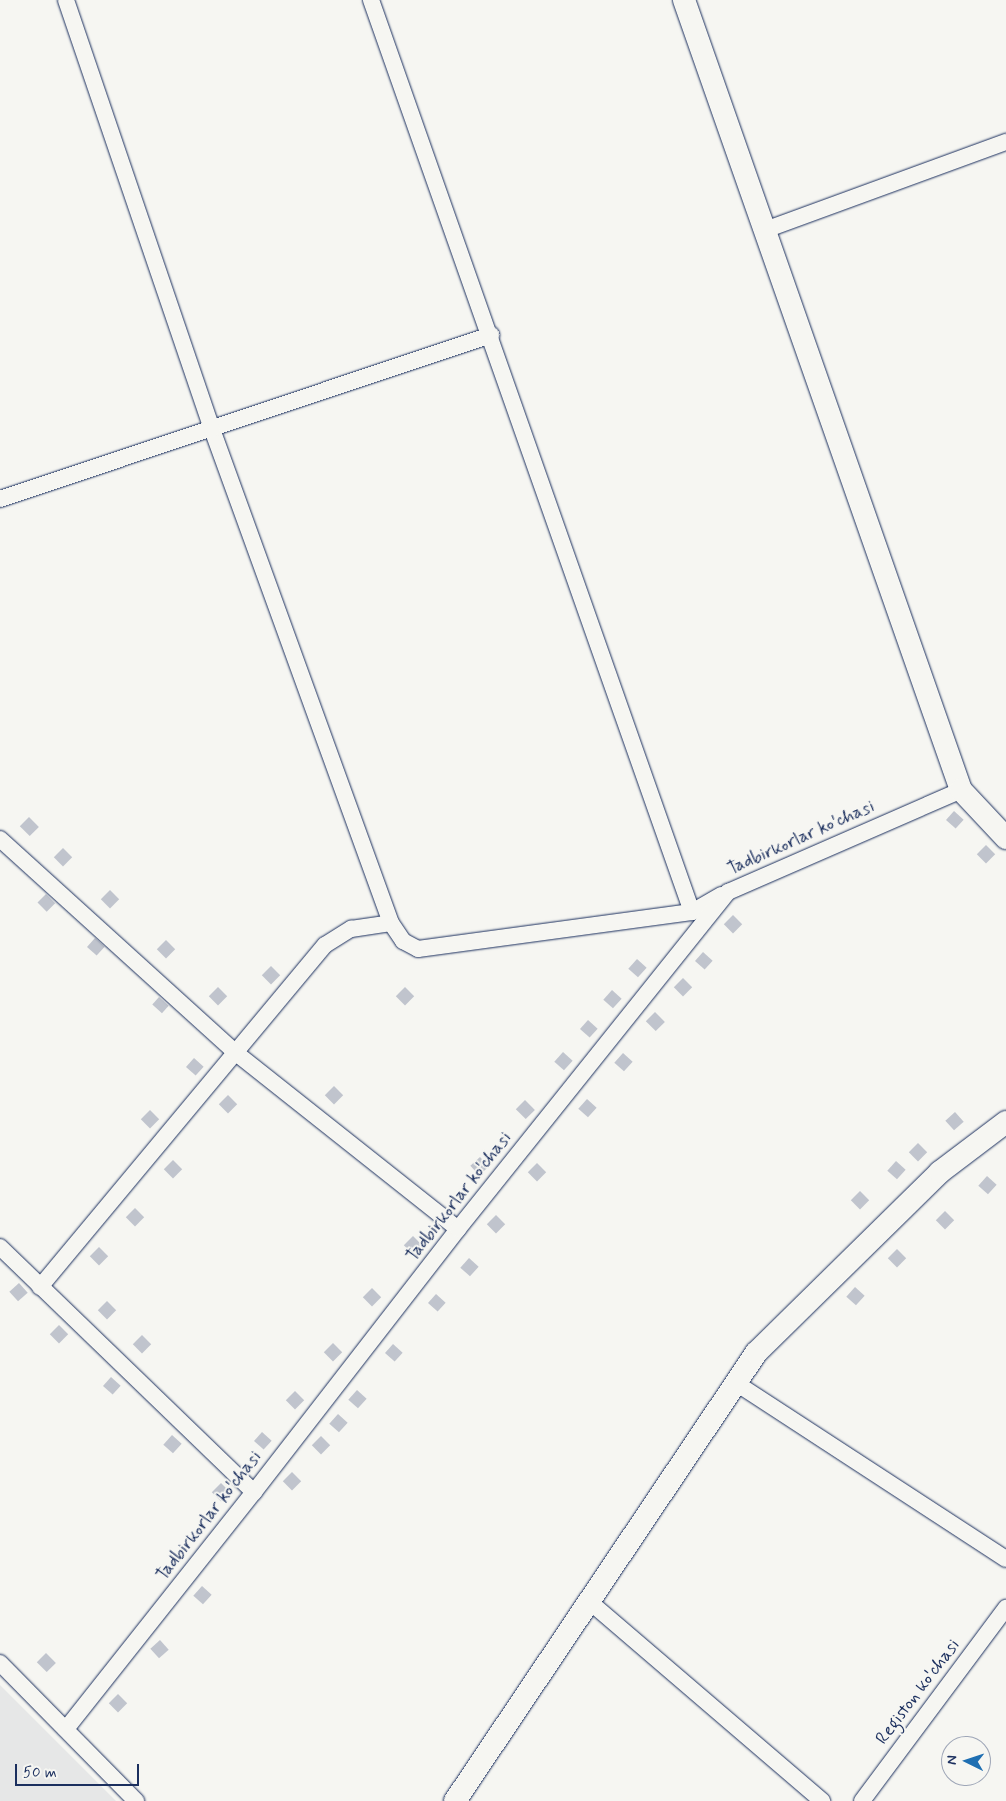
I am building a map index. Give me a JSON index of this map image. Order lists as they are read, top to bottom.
{
  "streets": {
    "street": ["Tadbirkorlar ko'chasi", "Registon ko'chasi"]
  },
  "scale_bar": "50 m",
  "north": "left"
}
